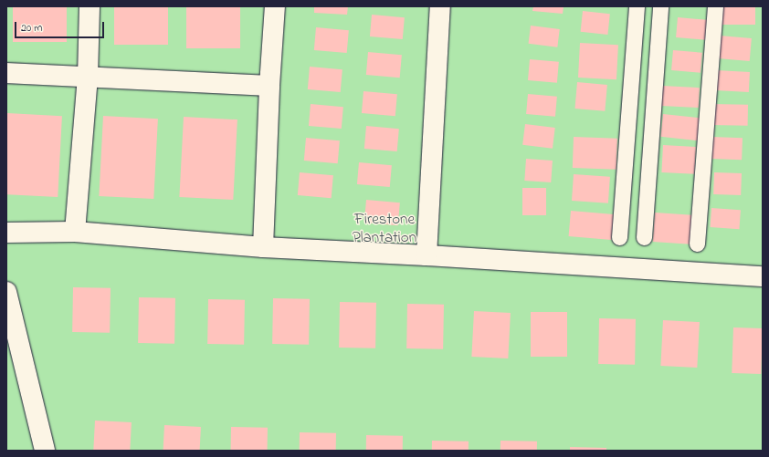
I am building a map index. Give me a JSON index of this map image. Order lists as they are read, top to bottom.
{
  "parks": ["Firestone Plantation"],
  "scale_bar": "20 m"
}
